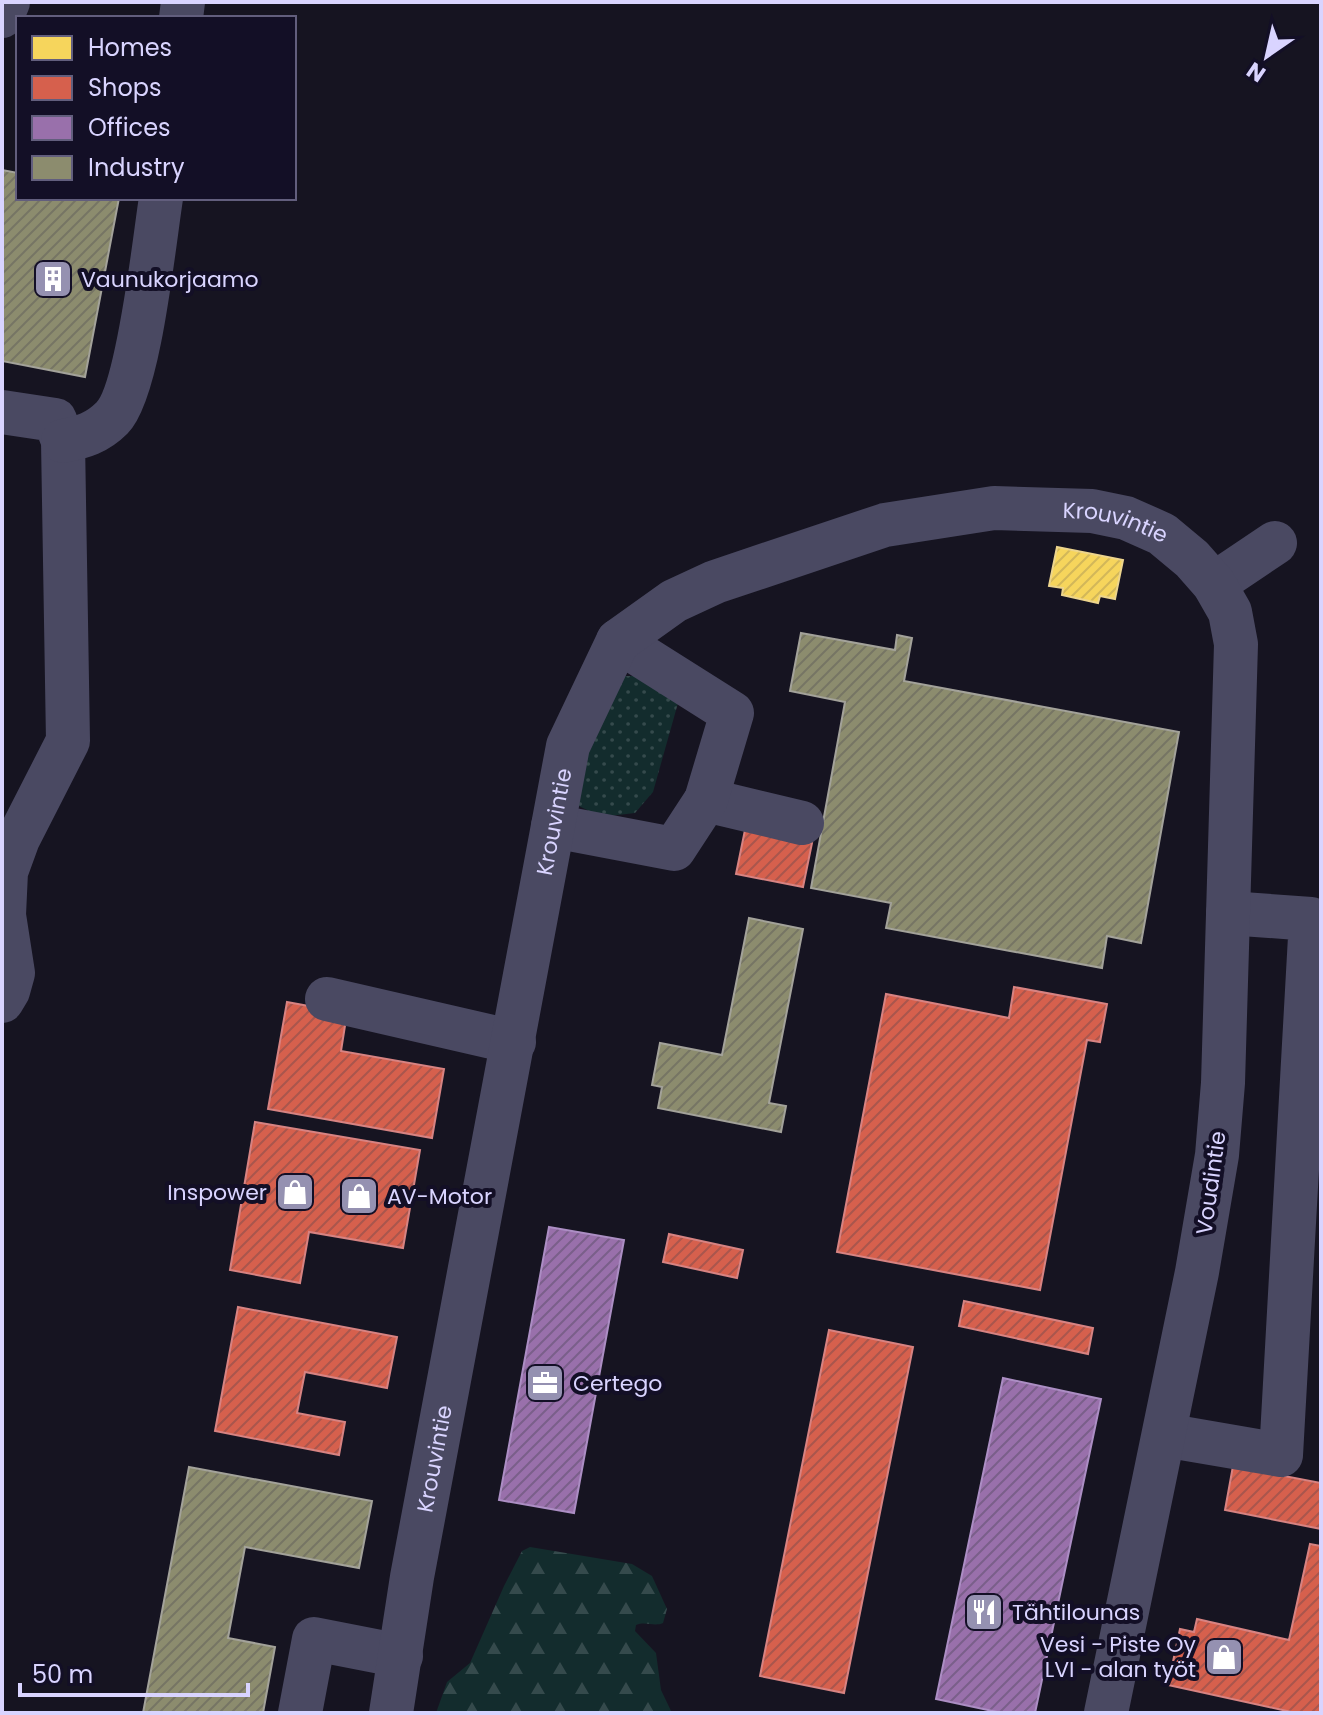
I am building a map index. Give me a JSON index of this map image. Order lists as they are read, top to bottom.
{
  "streets": {
    "street": ["Krouvintie", "Voudintie"]
  },
  "crossings": [
    ["Krouvintie", "Voudintie"]
  ],
  "places": {
    "building": ["Vaunukorjaamo"],
    "shop": ["Inspower", "AV-Motor", "Vesi - Piste Oy LVI - alan työt"],
    "office": ["Certego"],
    "restaurant": ["Tähtilounas"]
  },
  "legend": [
    "Homes",
    "Shops",
    "Offices",
    "Industry"
  ],
  "scale_bar": "50 m",
  "north": "bottom left"
}
